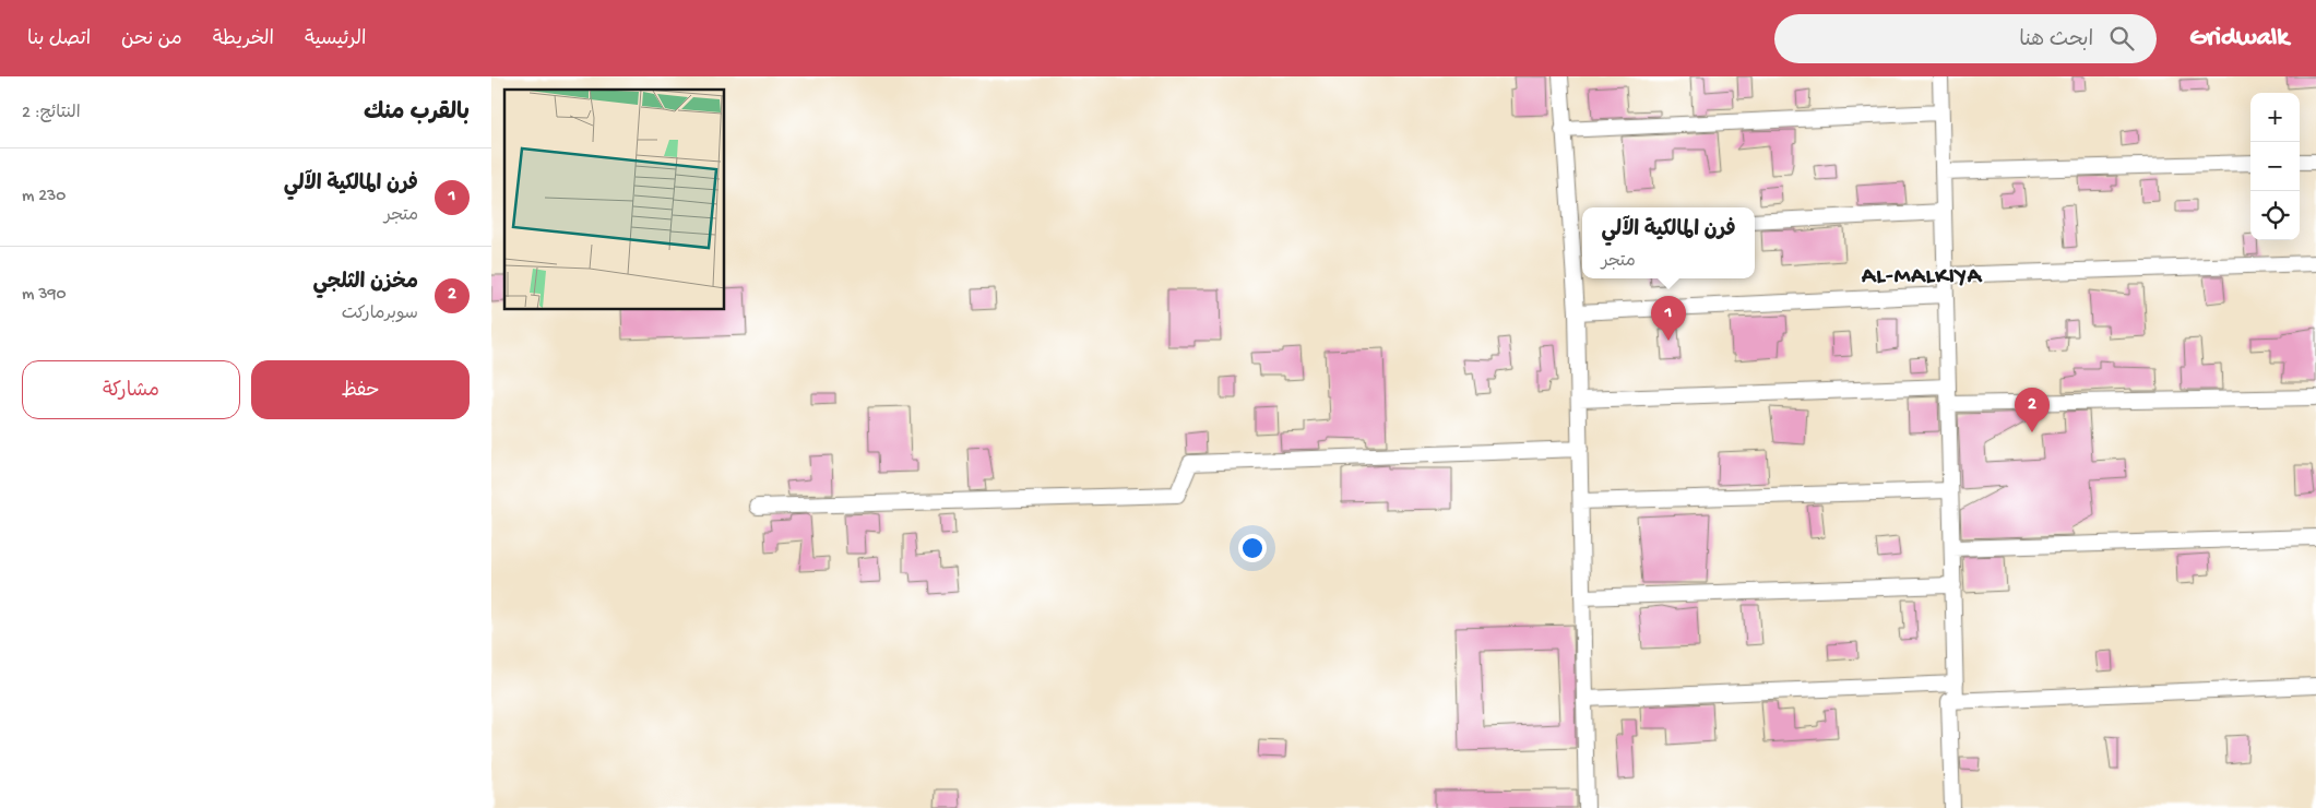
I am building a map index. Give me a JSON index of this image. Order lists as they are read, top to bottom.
{
  "districts": ["AL-MALKIYA"],
  "page": {
    "header": "Gridwalk",
    "search": "ابحث هنا",
    "nav": [
      "الرئيسية",
      "الخريطة",
      "من نحن",
      "اتصل بنا"
    ],
    "heading": ["بالقرب منك", "النتائج: 2"],
    "map_buttons": ["+", "−"],
    "list": [
      {
        "mark": "1",
        "name": "فرن المالكية الآلي",
        "note": "متجر",
        "value": "230 m"
      },
      {
        "mark": "2",
        "name": "مخزن الثلجي",
        "note": "سوبرماركت",
        "value": "390 m"
      }
    ],
    "popup": ["فرن المالكية الآلي", "متجر"],
    "pins": ["1", "2"],
    "buttons": ["حفظ", "مشاركة"]
  }
}
